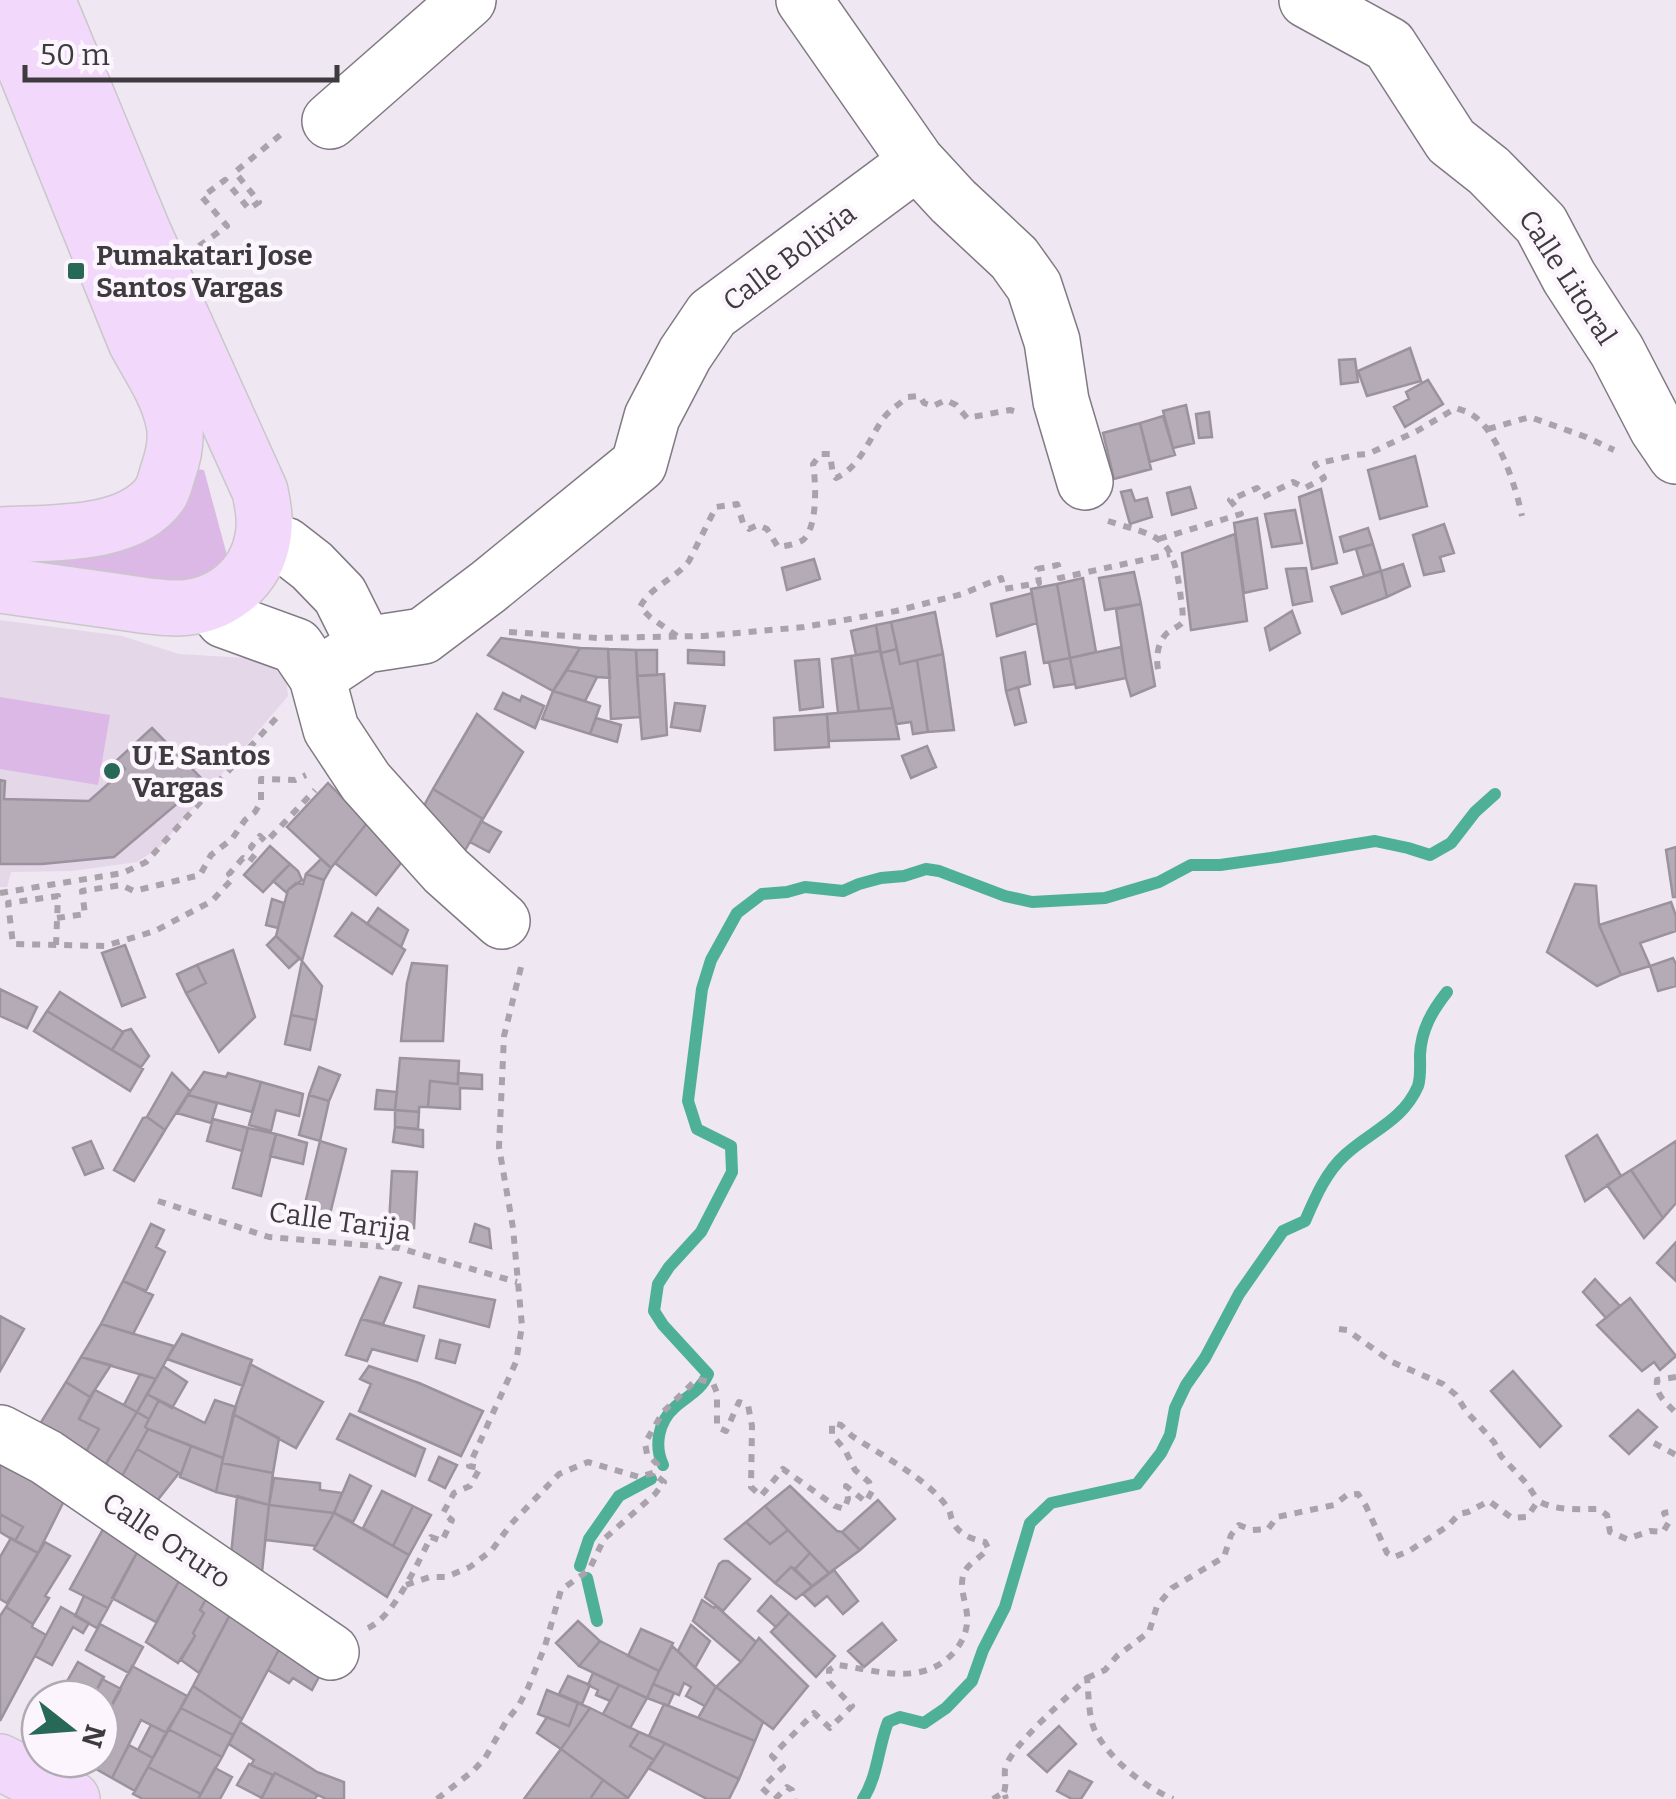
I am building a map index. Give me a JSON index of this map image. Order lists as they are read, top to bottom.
{
  "streets": {
    "street": ["Calle Bolivia", "Calle Litoral", "Calle Oruro"],
    "path": ["Calle Tarija"]
  },
  "places": {
    "transit": ["Pumakatari Jose Santos Vargas"],
    "other": ["U E Santos Vargas"]
  },
  "scale_bar": "50 m",
  "north": "right"
}
